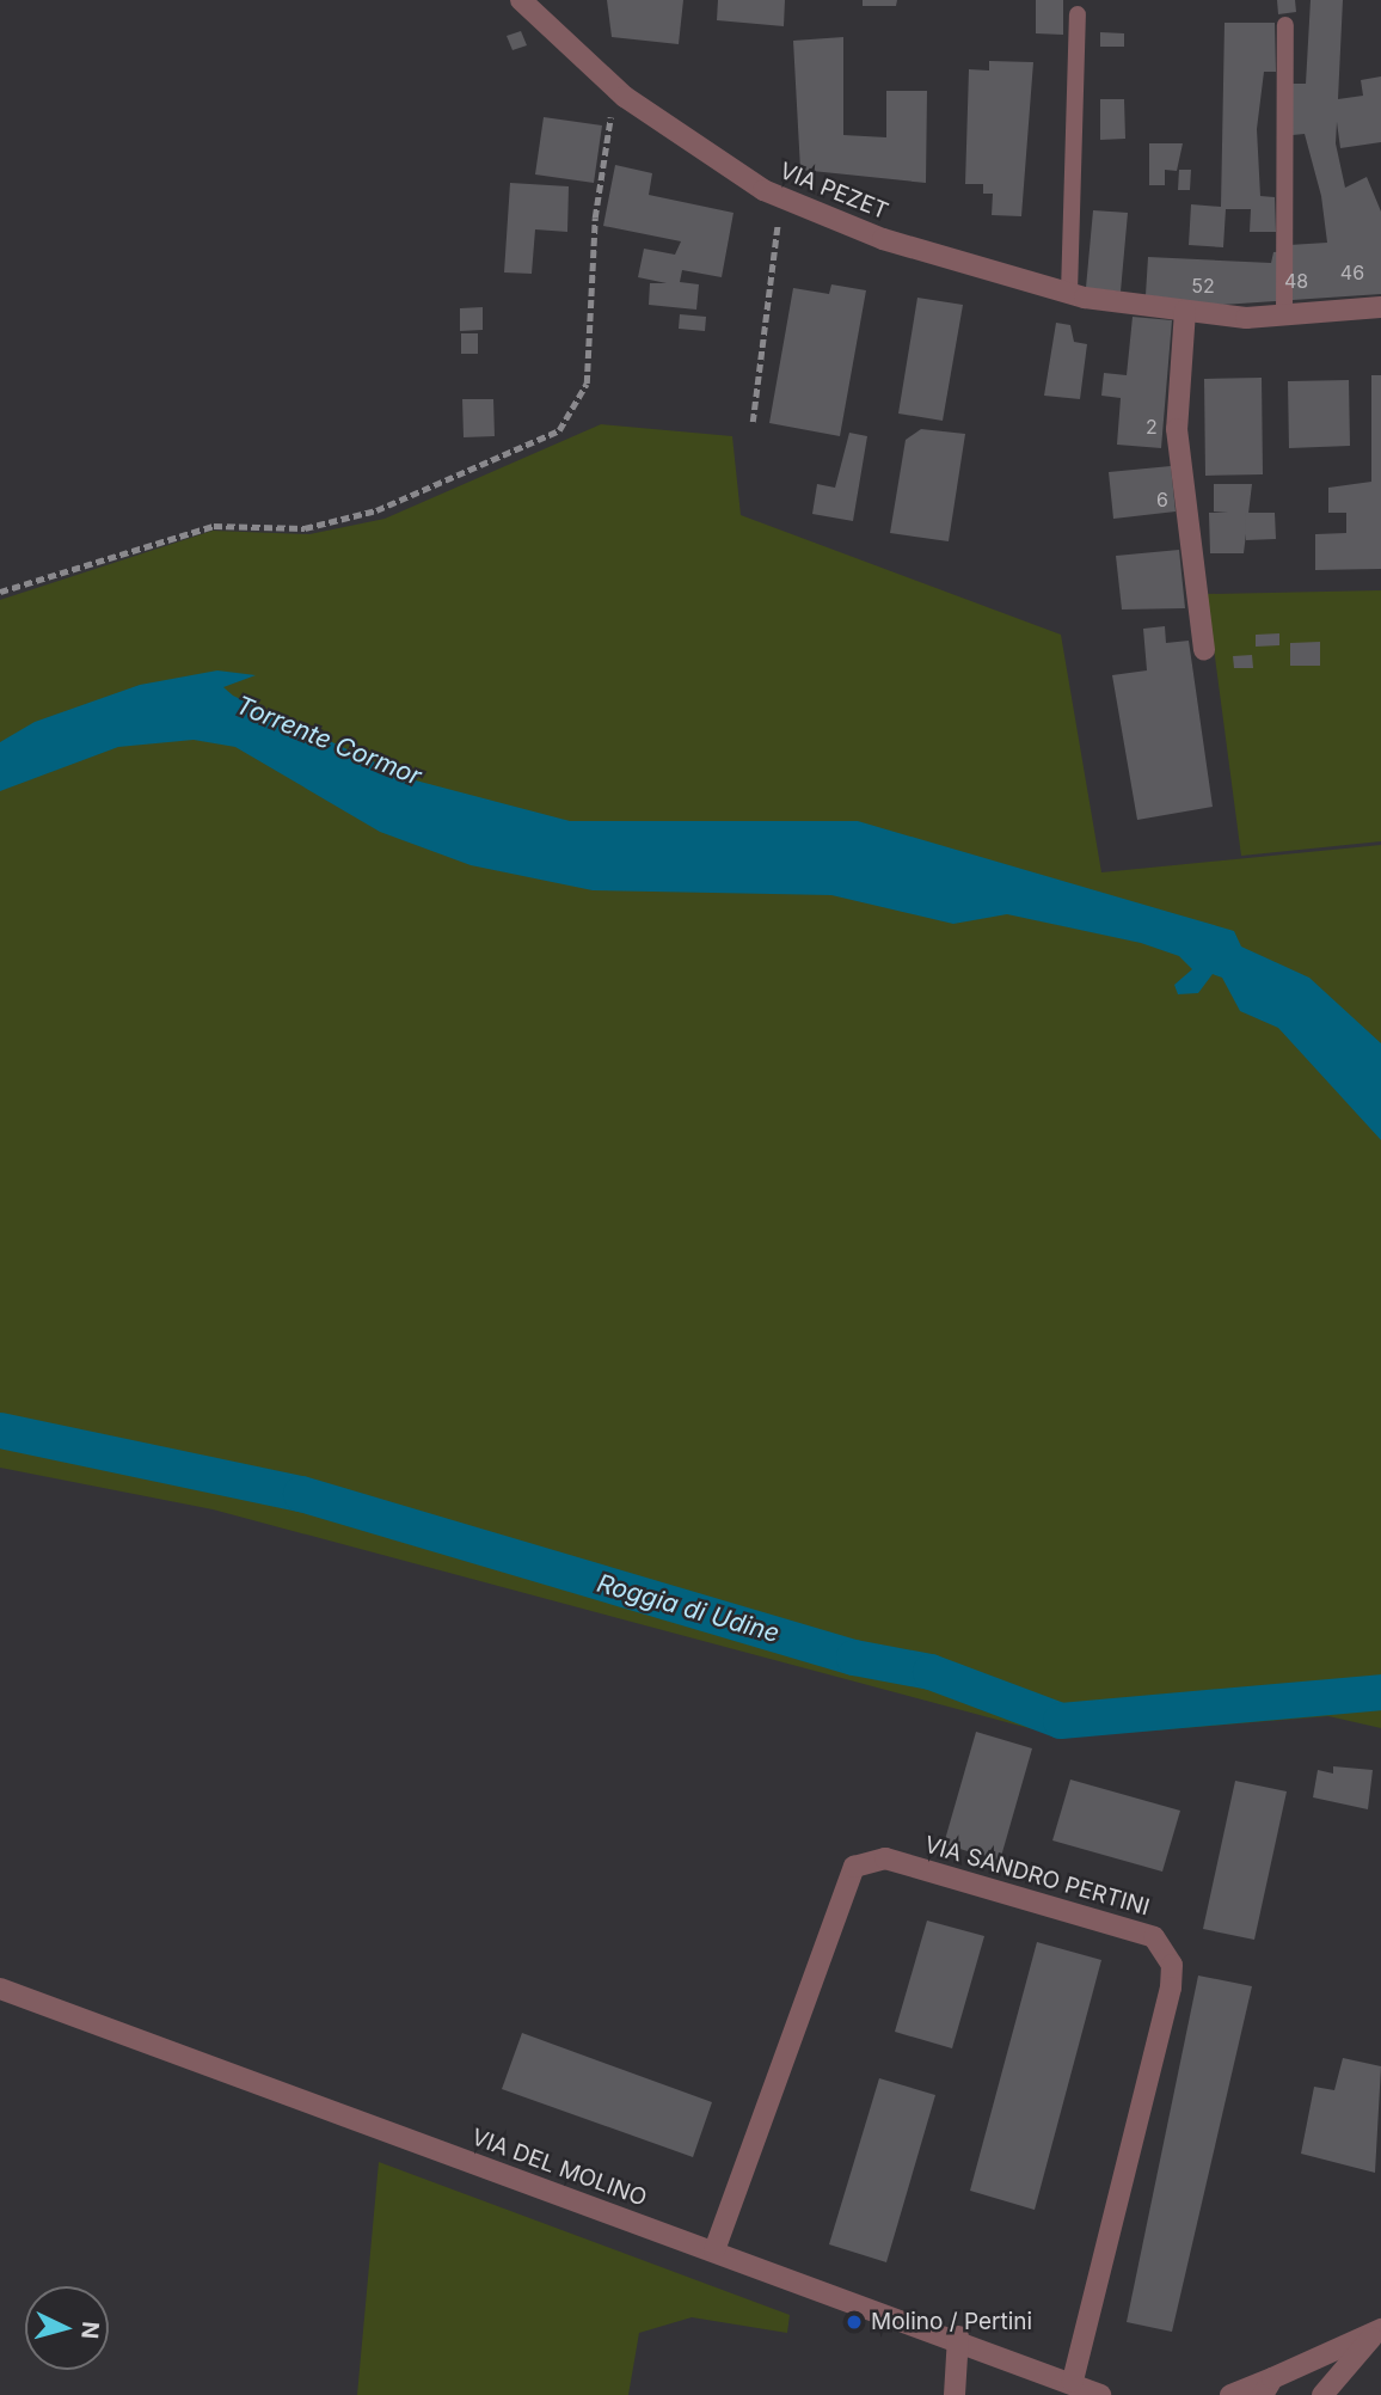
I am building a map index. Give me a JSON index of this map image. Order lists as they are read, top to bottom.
{
  "streets": {
    "street": ["VIA PEZET", "VIA SANDRO PERTINI", "VIA DEL MOLINO"]
  },
  "crossings": [
    ["VIA SANDRO PERTINI", "VIA DEL MOLINO"]
  ],
  "water": ["Torrente Cormor", "Roggia di Udine"],
  "places": ["Molino / Pertini"],
  "house_numbers": [
    "46",
    "48",
    "52",
    "2",
    "6"
  ],
  "north": "right"
}
